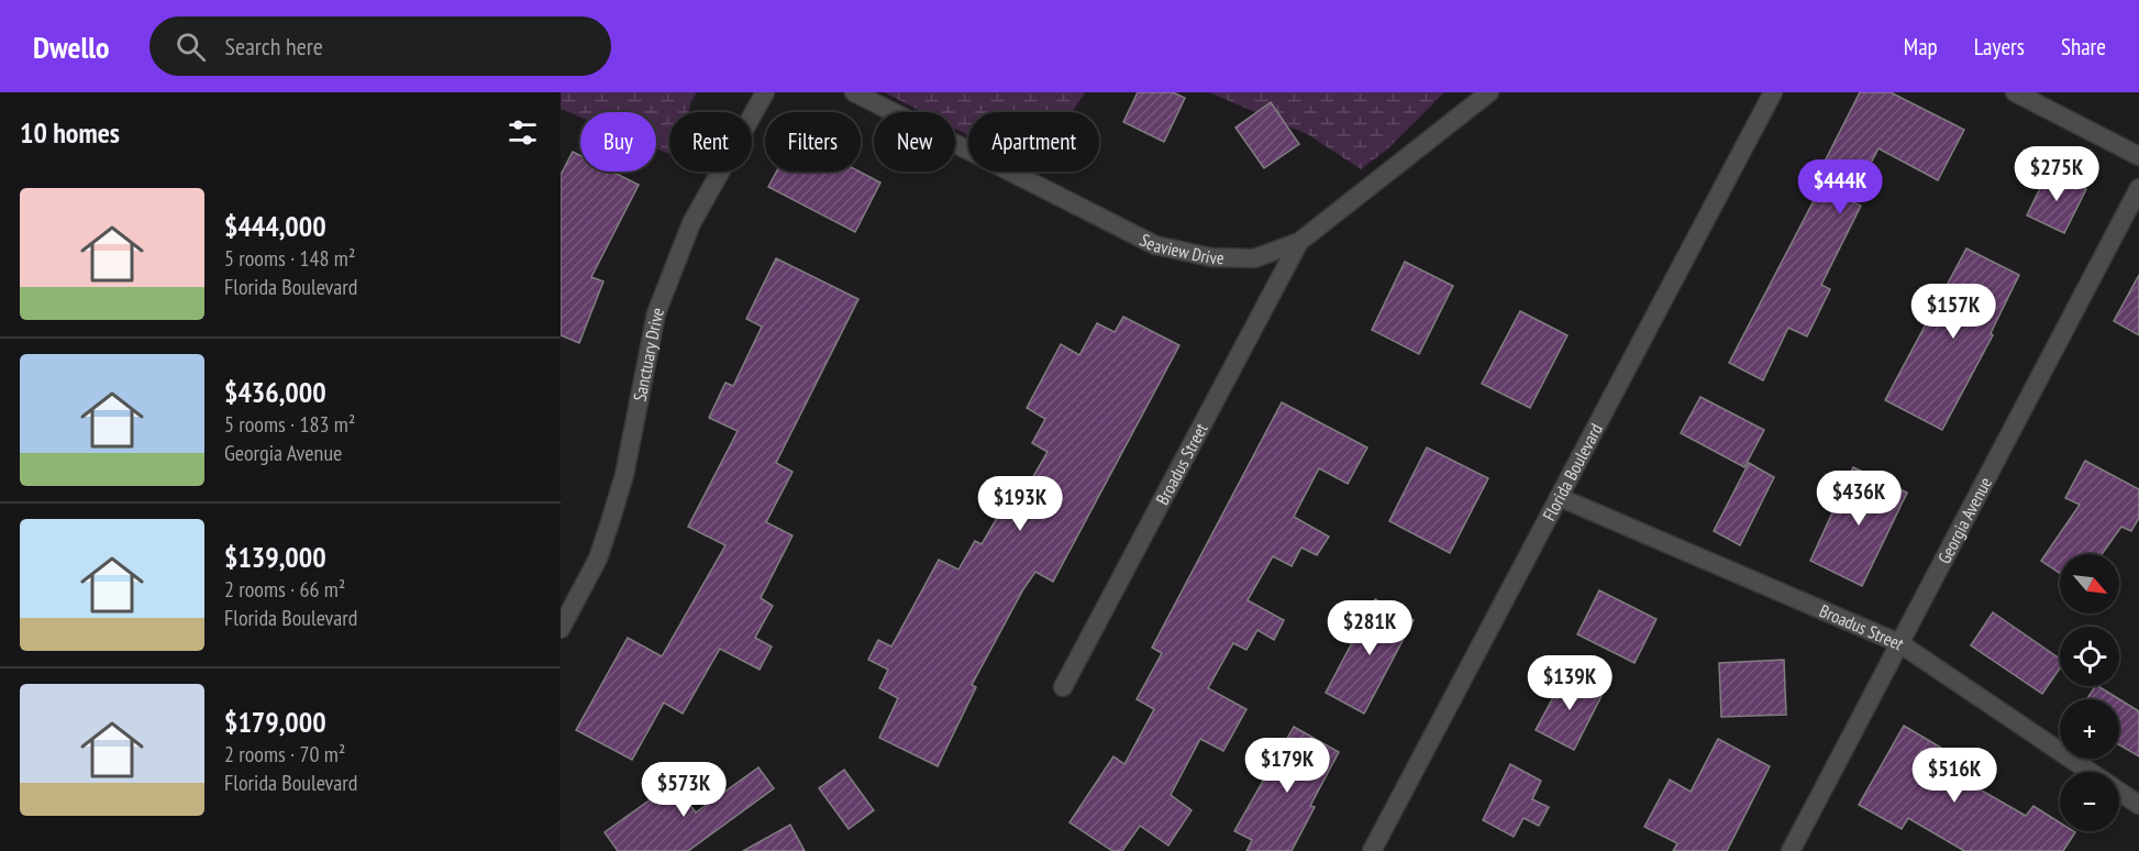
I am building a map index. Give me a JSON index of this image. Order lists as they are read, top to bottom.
{
  "streets": {
    "street": [
      "Seaview Drive",
      "Sanctuary Drive",
      "Broadus Street",
      "Florida Boulevard",
      "Georgia Avenue"
    ]
  },
  "crossings": [
    ["Seaview Drive", "Broadus Street"],
    ["Broadus Street", "Florida Boulevard"],
    ["Broadus Street", "Georgia Avenue"]
  ],
  "north": "bottom right",
  "page": {
    "header": "Dwello",
    "search": "Search here",
    "nav": ["Map", "Layers", "Share"],
    "heading": "10 homes",
    "chip": [
      "Buy",
      "Rent",
      "Filters",
      "New",
      "Apartment"
    ],
    "price": [
      "$275K",
      "$444K",
      "$157K",
      "$436K",
      "$193K",
      "$281K",
      "$139K",
      "$179K",
      "$516K",
      "$573K"
    ],
    "list": [
      {
        "name": "$444,000",
        "note": "5 rooms · 148 m² · Florida Boulevard"
      },
      {
        "name": "$436,000",
        "note": "5 rooms · 183 m² · Georgia Avenue"
      },
      {
        "name": "$139,000",
        "note": "2 rooms · 66 m² · Florida Boulevard"
      },
      {
        "name": "$179,000",
        "note": "2 rooms · 70 m² · Florida Boulevard"
      }
    ],
    "map_buttons": ["+", "−"]
  }
}
